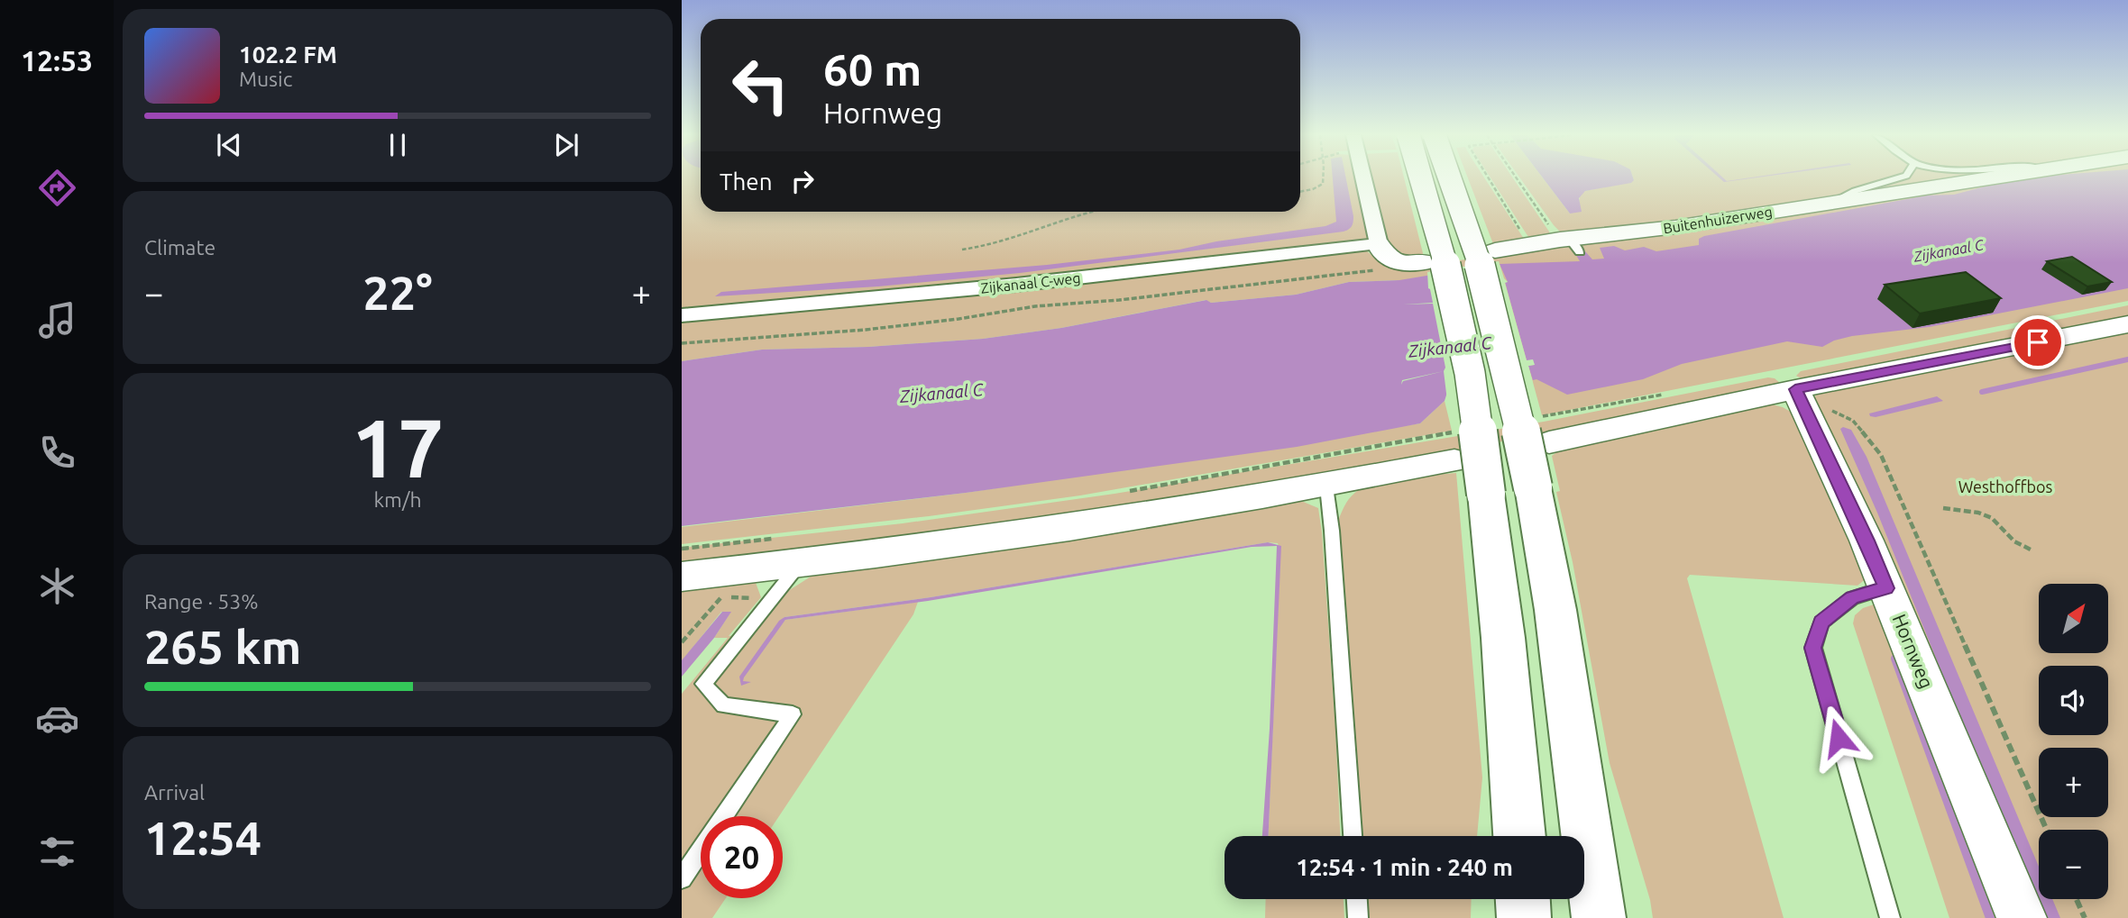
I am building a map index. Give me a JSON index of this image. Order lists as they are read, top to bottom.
{
  "streets": {
    "street": ["Buitenhuizerweg", "Zijkanaal C-weg", "Hornweg"]
  },
  "water": ["Zijkanaal C"],
  "parks": ["Westhoffbos"],
  "north": "top right",
  "page": {
    "tabs": "12:53",
    "turn": ["60 m", "Hornweg"],
    "song": ["102.2 FM", "Music"],
    "then": "Then",
    "tile": [
      "Climate",
      ["17", "km/h"],
      ["Range · 53%", "265 km"],
      ["Arrival", "12:54"]
    ],
    "heat": ["−", "22°", "+"],
    "map_buttons": ["+", "−"],
    "limit": "20",
    "trip": "12:54 · 1 min · 240 m"
  }
}
